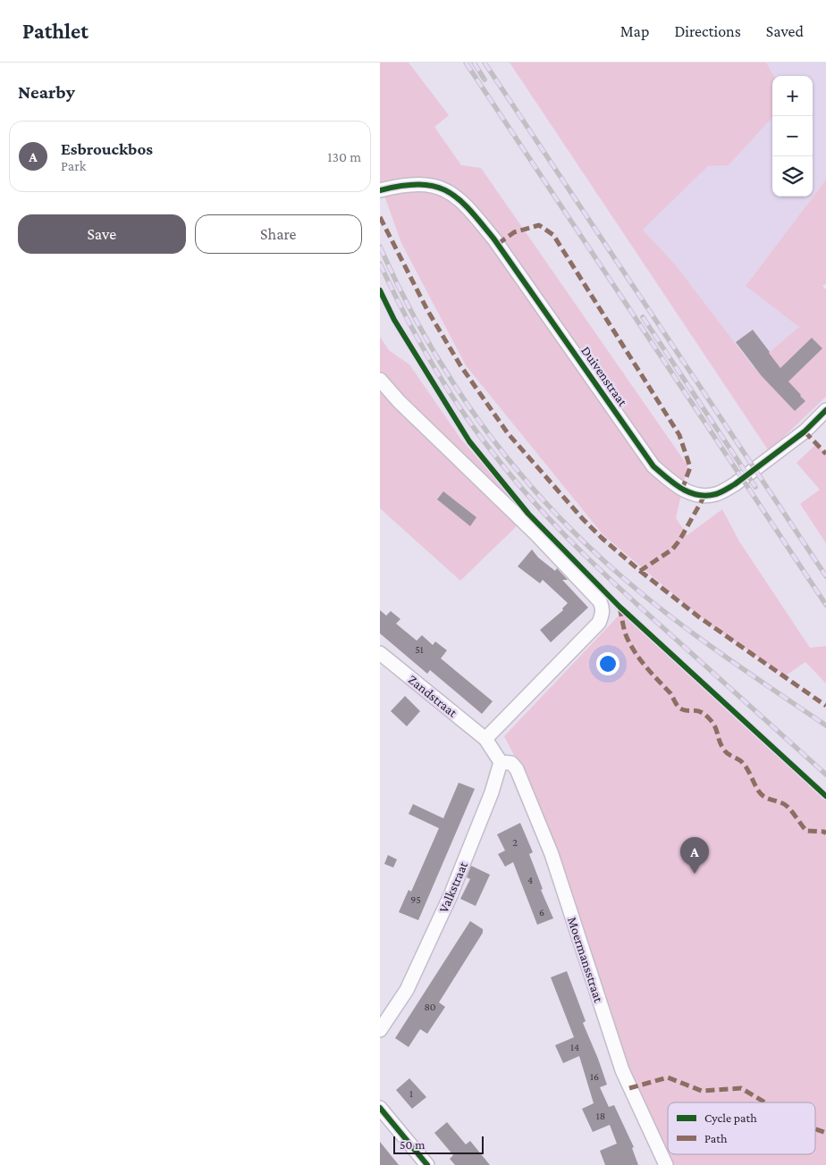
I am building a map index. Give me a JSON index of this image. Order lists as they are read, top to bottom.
{
  "streets": {
    "street": [
      "Duivenstraat",
      "Zandstraat",
      "Valkstraat",
      "Moermansstraat"
    ]
  },
  "crossings": [
    ["Valkstraat", "Moermansstraat"]
  ],
  "house_numbers": [
    "51",
    "2",
    "4",
    "95",
    "6",
    "80",
    "14",
    "16",
    "1",
    "18"
  ],
  "legend": ["Cycle path", "Path"],
  "scale_bar": "50 m",
  "page": {
    "header": "Pathlet",
    "nav": ["Map", "Directions", "Saved"],
    "heading": "Nearby",
    "map_buttons": ["+", "−"],
    "list": [
      {
        "mark": "A",
        "name": "Esbrouckbos",
        "note": "Park",
        "value": "130 m"
      }
    ],
    "buttons": ["Save", "Share"],
    "pins": "A",
    "scale": "50 m"
  }
}
